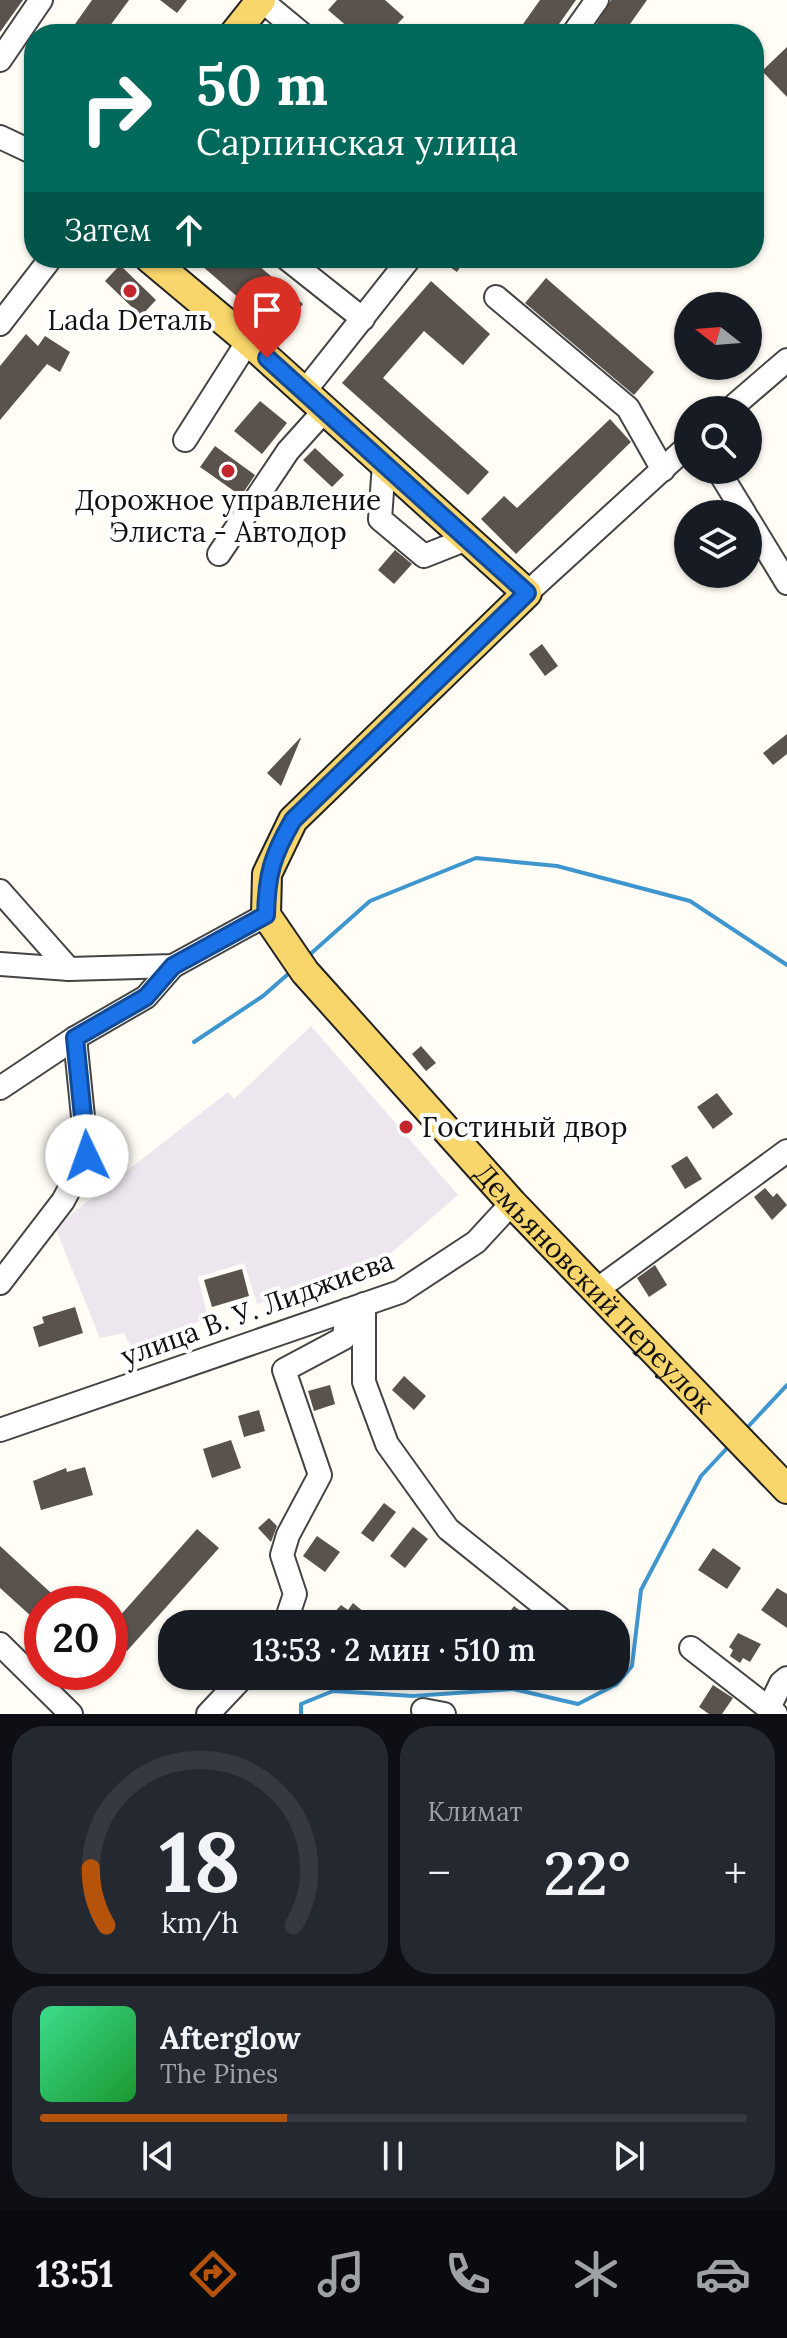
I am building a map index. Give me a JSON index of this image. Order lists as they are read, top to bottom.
{
  "streets": {
    "main road": ["Демьяновский переулок"],
    "street": ["улица В. У. Лиджиева"]
  },
  "crossings": [
    ["Демьяновский переулок", "улица В. У. Лиджиева"]
  ],
  "places": ["Lada Dеталь", "Дорожное управление Элиста - Автодор", "Гостиный двор"],
  "north": "left",
  "page": {
    "turn": ["50 m", "Сарпинская улица"],
    "then": "Затем",
    "limit": "20",
    "trip": "13:53 · 2 мин · 510 m",
    "tile": "Климат",
    "heat": ["−", "22°", "+"],
    "song": ["Afterglow", "The Pines"],
    "tabs": "13:51",
    "gauge": ["18", "km/h"]
  }
}
